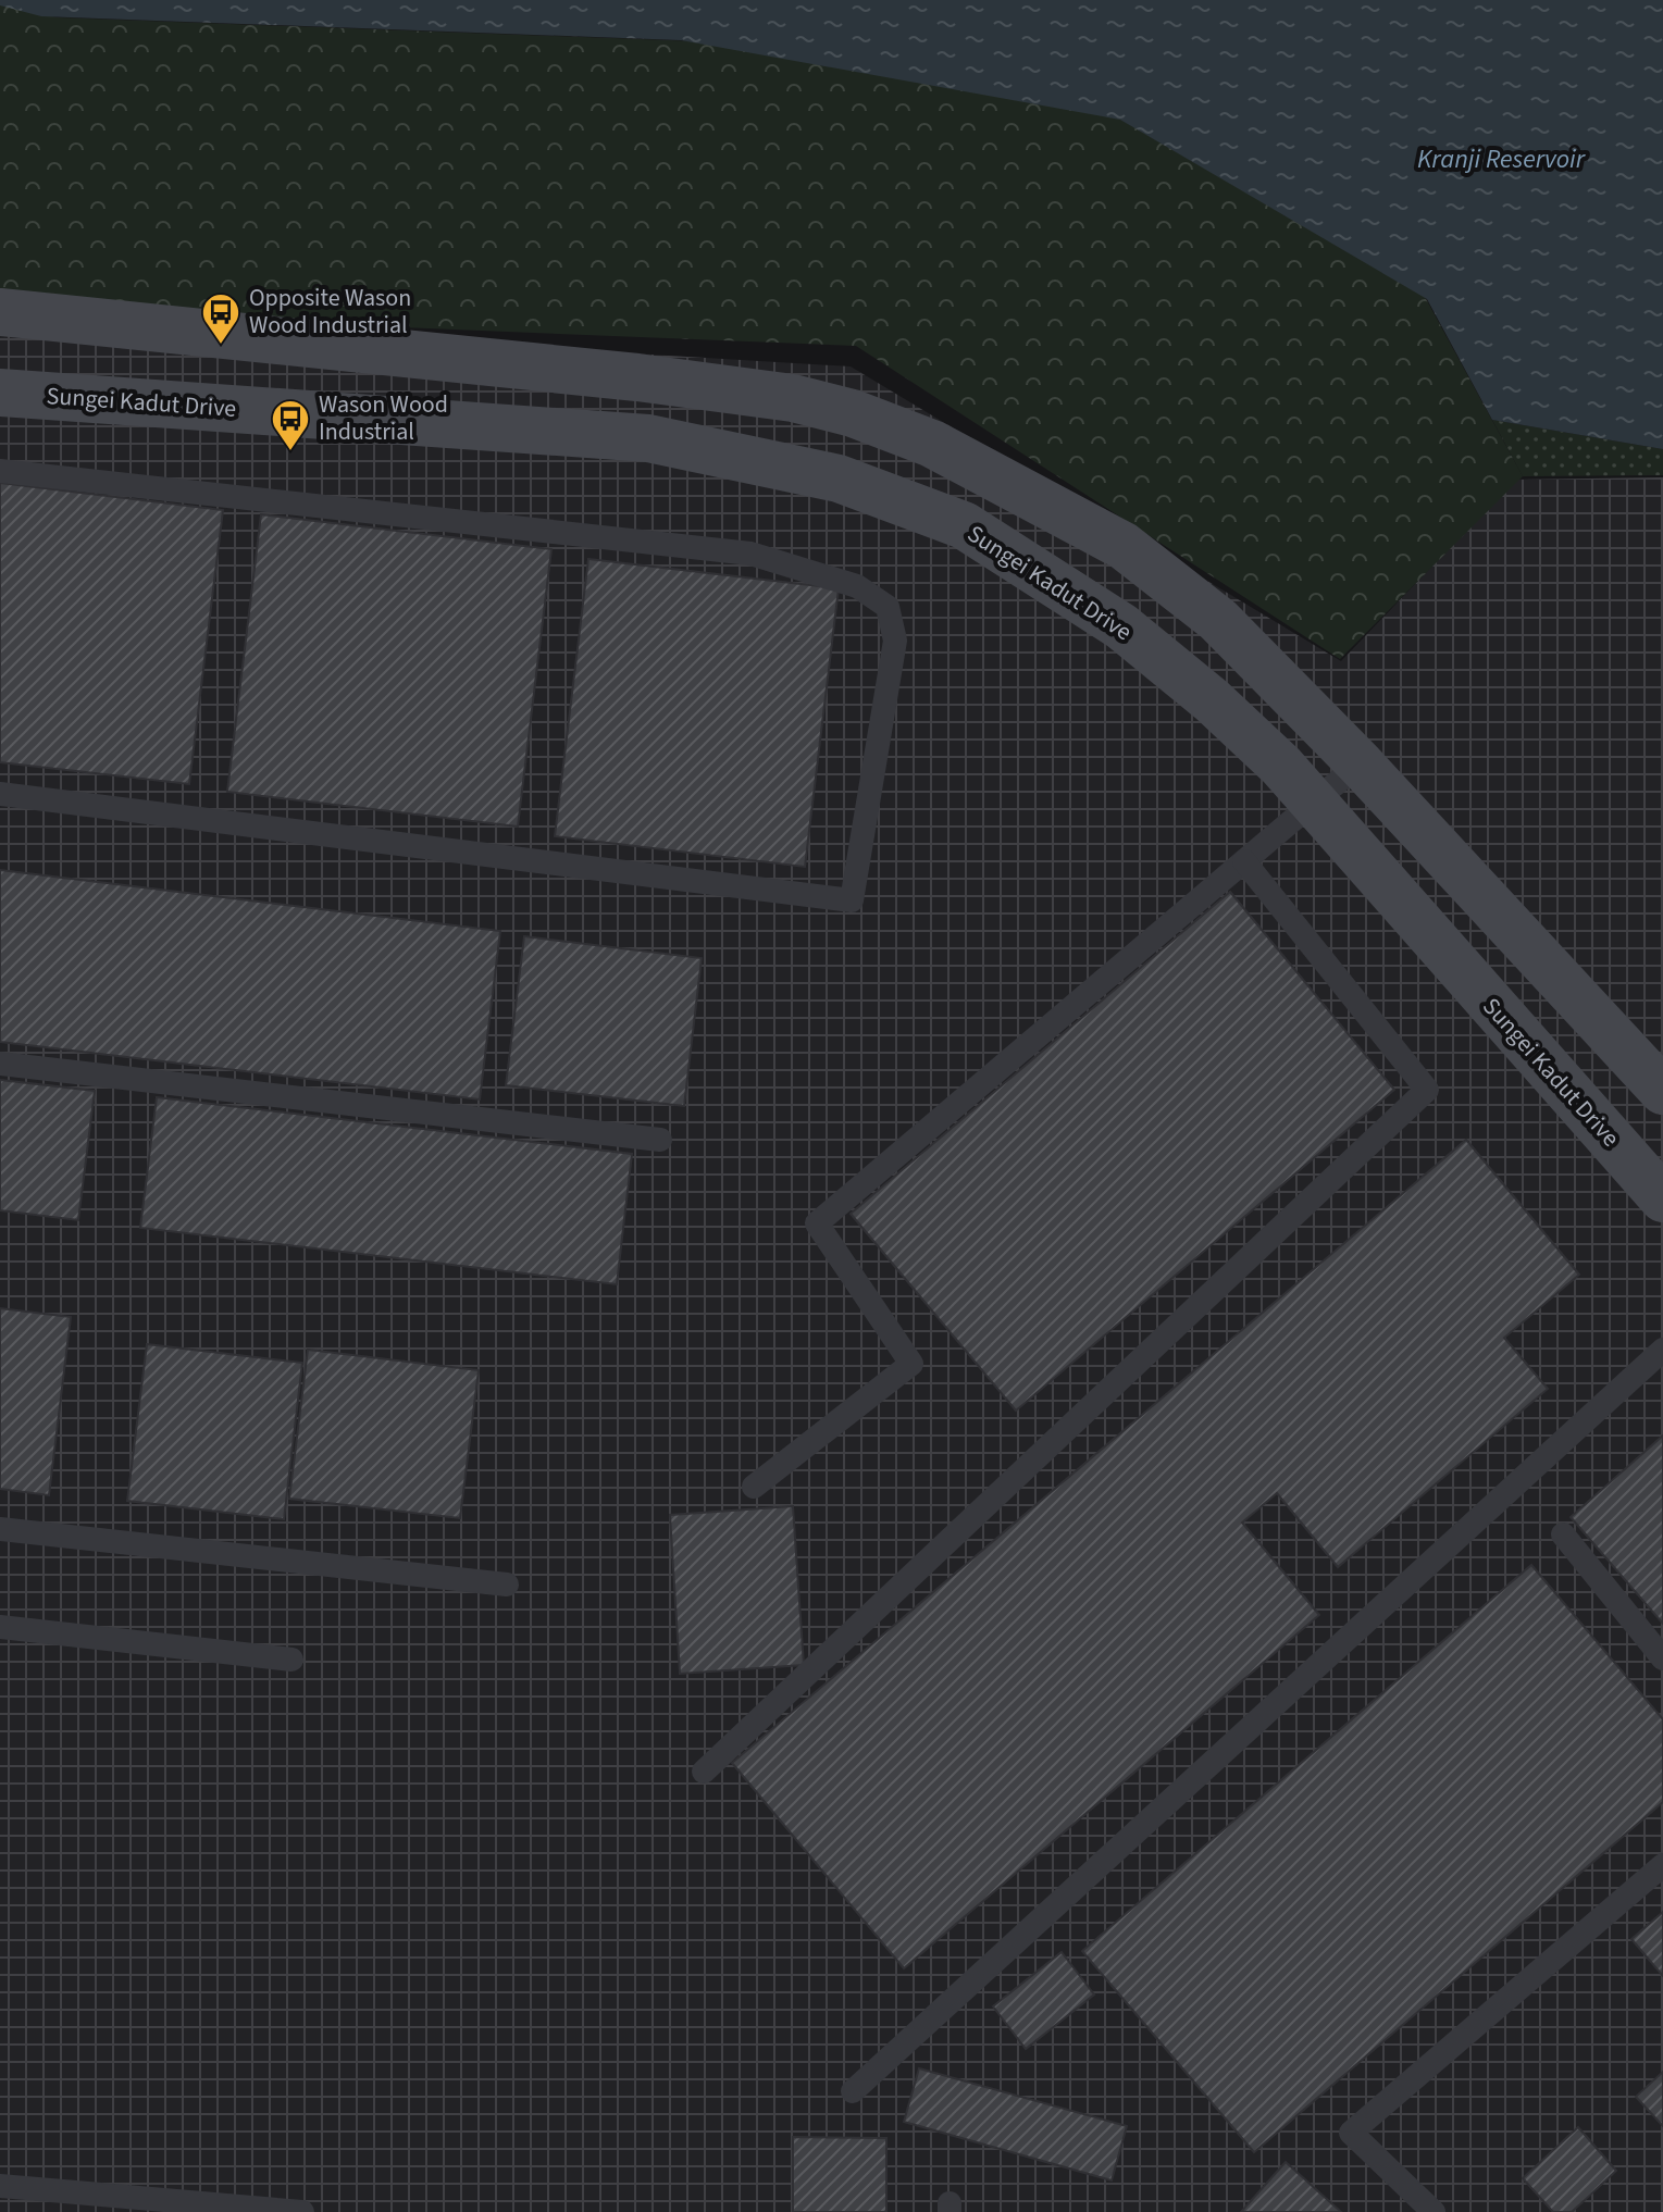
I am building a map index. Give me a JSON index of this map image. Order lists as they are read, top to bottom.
{
  "streets": {
    "main road": ["Sungei Kadut Drive"]
  },
  "water": ["Kranji Reservoir"],
  "places": {
    "bus stop": ["Opposite Wason Wood Industrial", "Wason Wood Industrial"]
  }
}
